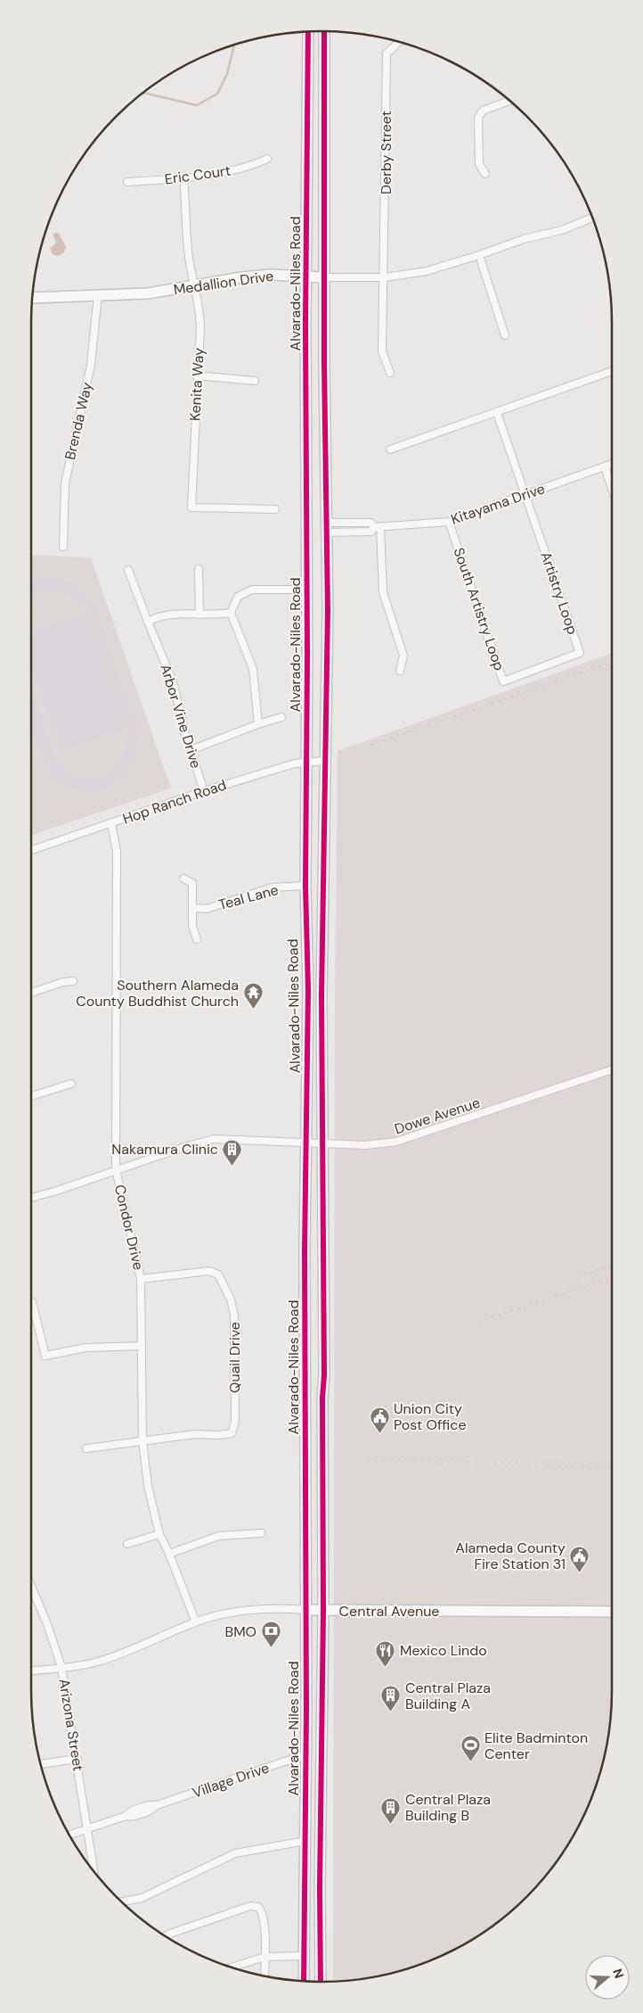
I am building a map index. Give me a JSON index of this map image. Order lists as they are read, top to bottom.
{
  "streets": {
    "main road": ["Medallion Drive", "Alvarado-Niles Road", "Central Avenue"],
    "street": [
      "Derby Street",
      "Eric Court",
      "Kenita Way",
      "Brenda Way",
      "Kitayama Drive",
      "Artistry Loop",
      "South Artistry Loop",
      "Arbor Vine Drive",
      "Hop Ranch Road",
      "Teal Lane",
      "Dowe Avenue",
      "Condor Drive",
      "Quail Drive",
      "Arizona Street",
      "Village Drive"
    ]
  },
  "crossings": [
    ["Derby Street", "Medallion Drive"],
    ["Eric Court", "Kenita Way"],
    ["Medallion Drive", "Alvarado-Niles Road"],
    ["Medallion Drive", "Kenita Way"],
    ["Medallion Drive", "Brenda Way"],
    ["Alvarado-Niles Road", "Kitayama Drive"],
    ["Alvarado-Niles Road", "Hop Ranch Road"],
    ["Alvarado-Niles Road", "Teal Lane"],
    ["Alvarado-Niles Road", "Dowe Avenue"],
    ["Alvarado-Niles Road", "Central Avenue"],
    ["Alvarado-Niles Road", "Village Drive"],
    ["Kitayama Drive", "Artistry Loop"],
    ["Kitayama Drive", "South Artistry Loop"],
    ["Artistry Loop", "South Artistry Loop"],
    ["Arbor Vine Drive", "Hop Ranch Road"],
    ["Hop Ranch Road", "Condor Drive"],
    ["Dowe Avenue", "Condor Drive"],
    ["Condor Drive", "Quail Drive"],
    ["Condor Drive", "Central Avenue"],
    ["Central Avenue", "Arizona Street"],
    ["Arizona Street", "Village Drive"]
  ],
  "places": {
    "temple": ["Southern Alameda County Buddhist Church"],
    "building": ["Nakamura Clinic", "Central Plaza Building A", "Central Plaza Building B"],
    "public building": ["Union City Post Office", "Alameda County Fire Station 31"],
    "bank": ["BMO"],
    "restaurant": ["Mexico Lindo"],
    "sports": ["Elite Badminton Center"]
  },
  "north": "right"
}
